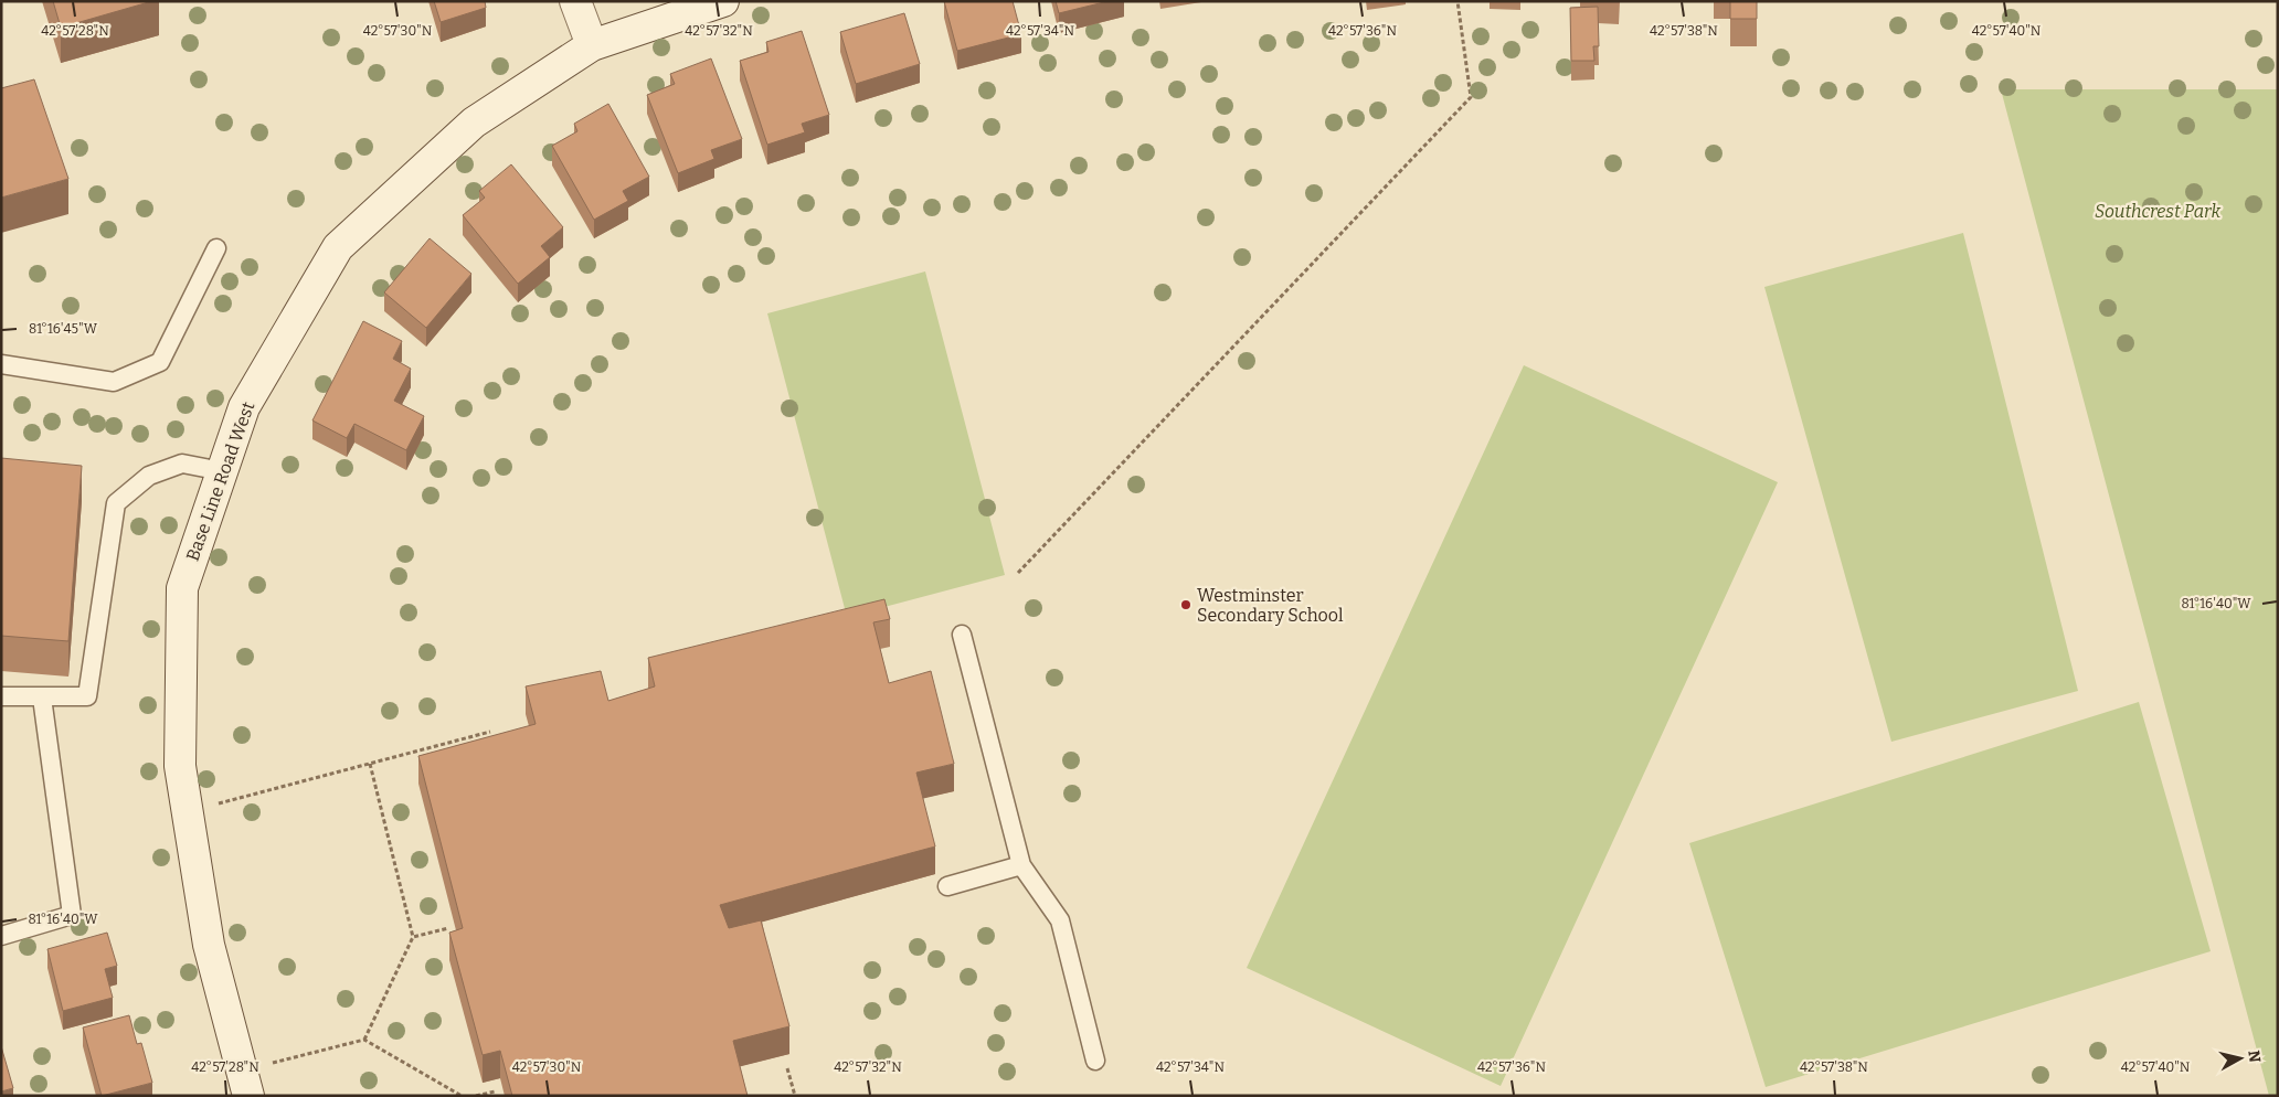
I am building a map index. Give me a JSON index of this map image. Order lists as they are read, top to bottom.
{
  "streets": {
    "street": ["Base Line Road West"]
  },
  "parks": ["Southcrest Park"],
  "places": ["Westminster Secondary School"],
  "north": "right",
  "coordinates": [
    "42°57'28\"N",
    "42°57'30\"N",
    "42°57'32\"N",
    "42°57'34\"N",
    "42°57'36\"N",
    "42°57'38\"N",
    "42°57'40\"N",
    "81°16'45\"W",
    "81°16'40\"W"
  ]
}
